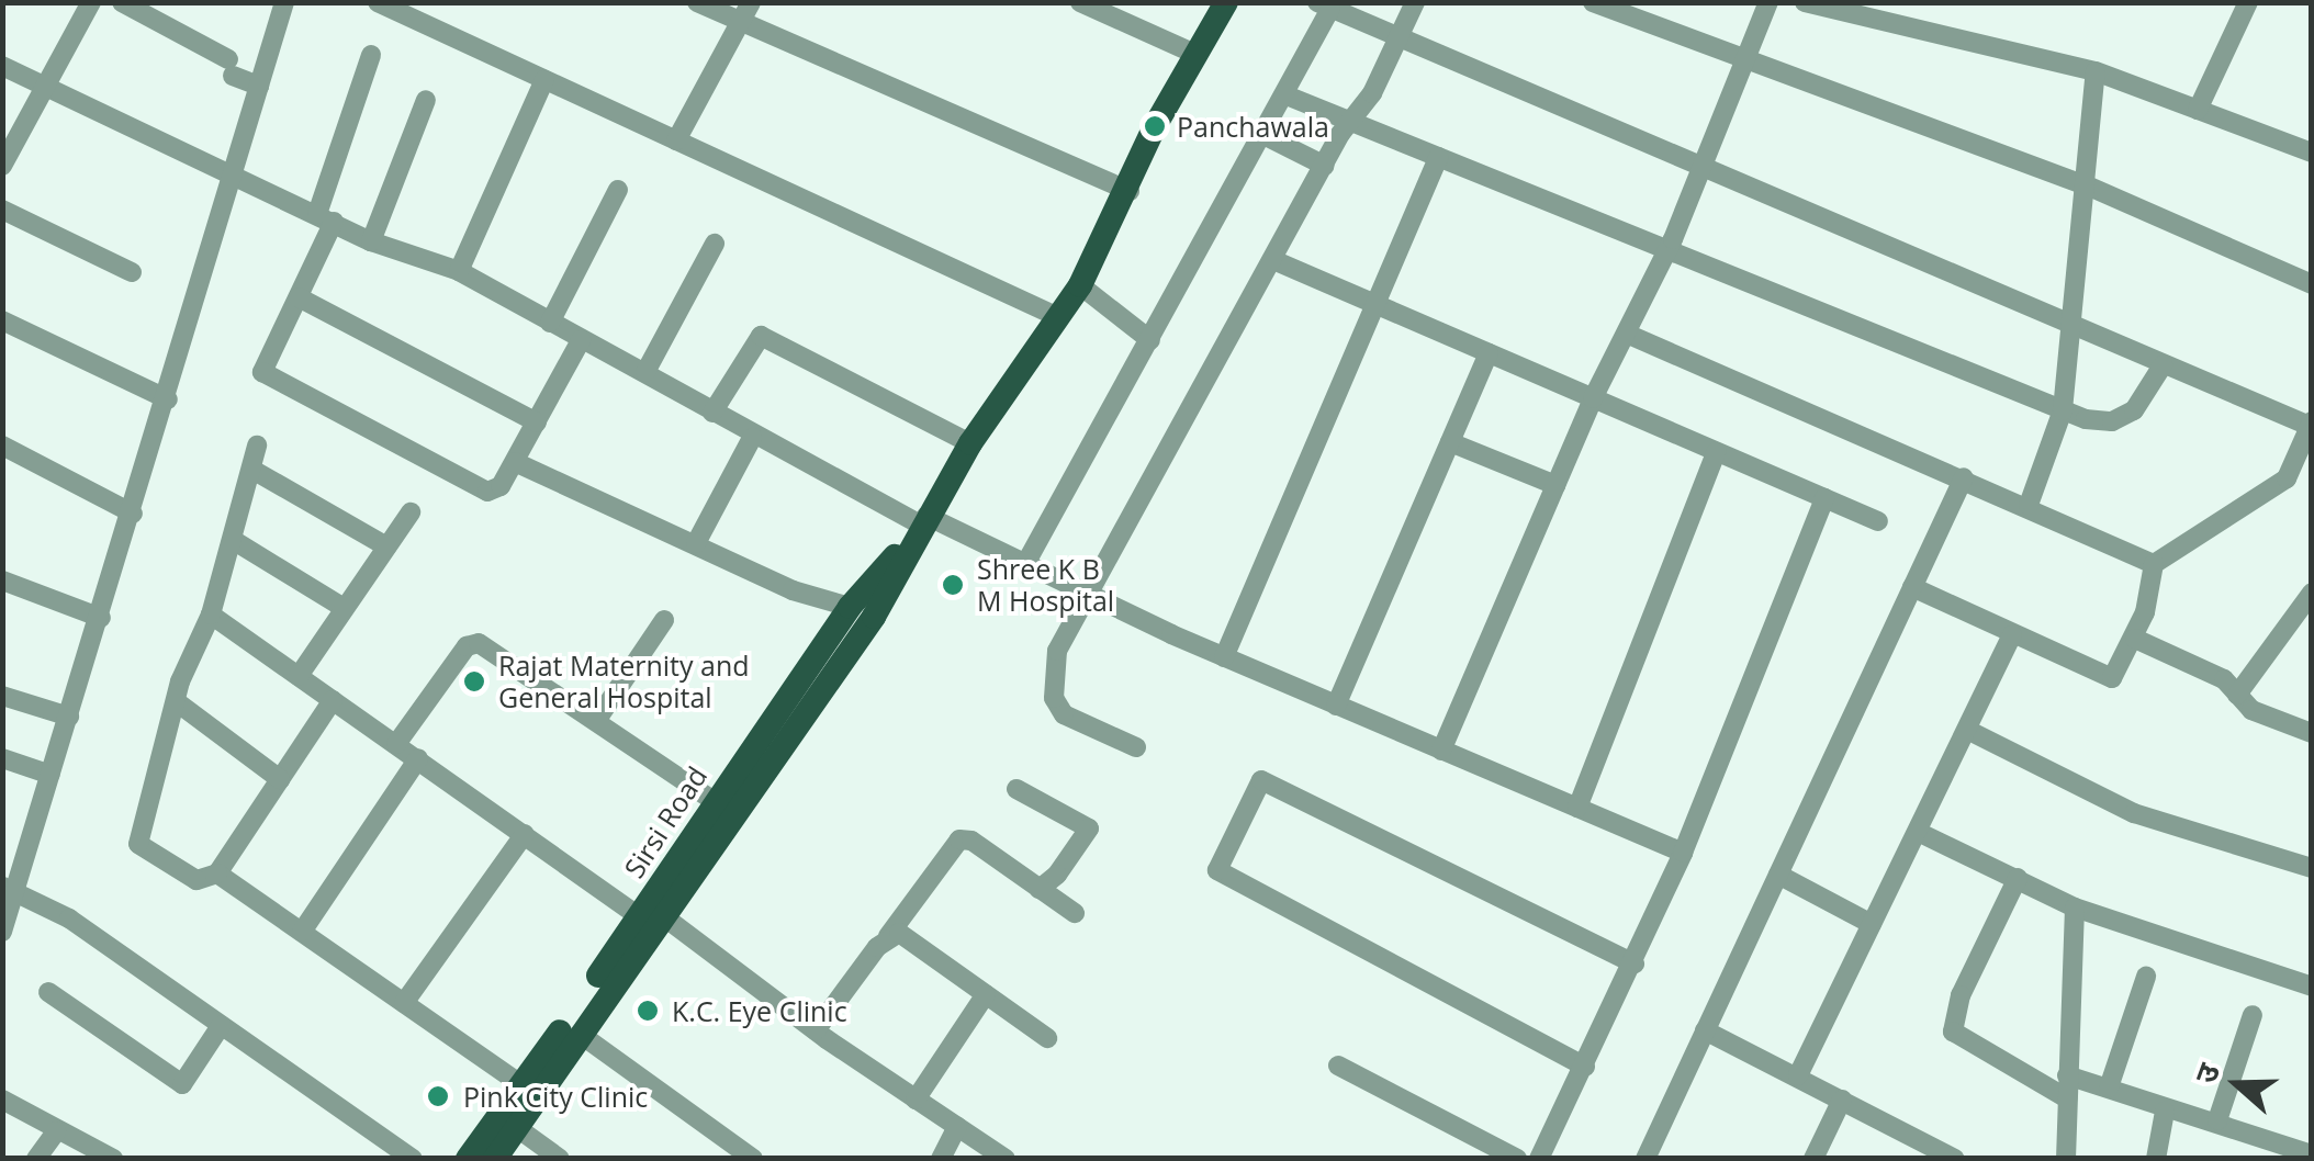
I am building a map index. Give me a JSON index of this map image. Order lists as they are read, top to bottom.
{
  "streets": {
    "main road": ["Sirsi Road"]
  },
  "places": [
    "Panchawala",
    "Shree K B M Hospital",
    "Rajat Maternity and General Hospital",
    "K.C. Eye Clinic",
    "Pink City Clinic"
  ],
  "north": "left"
}
